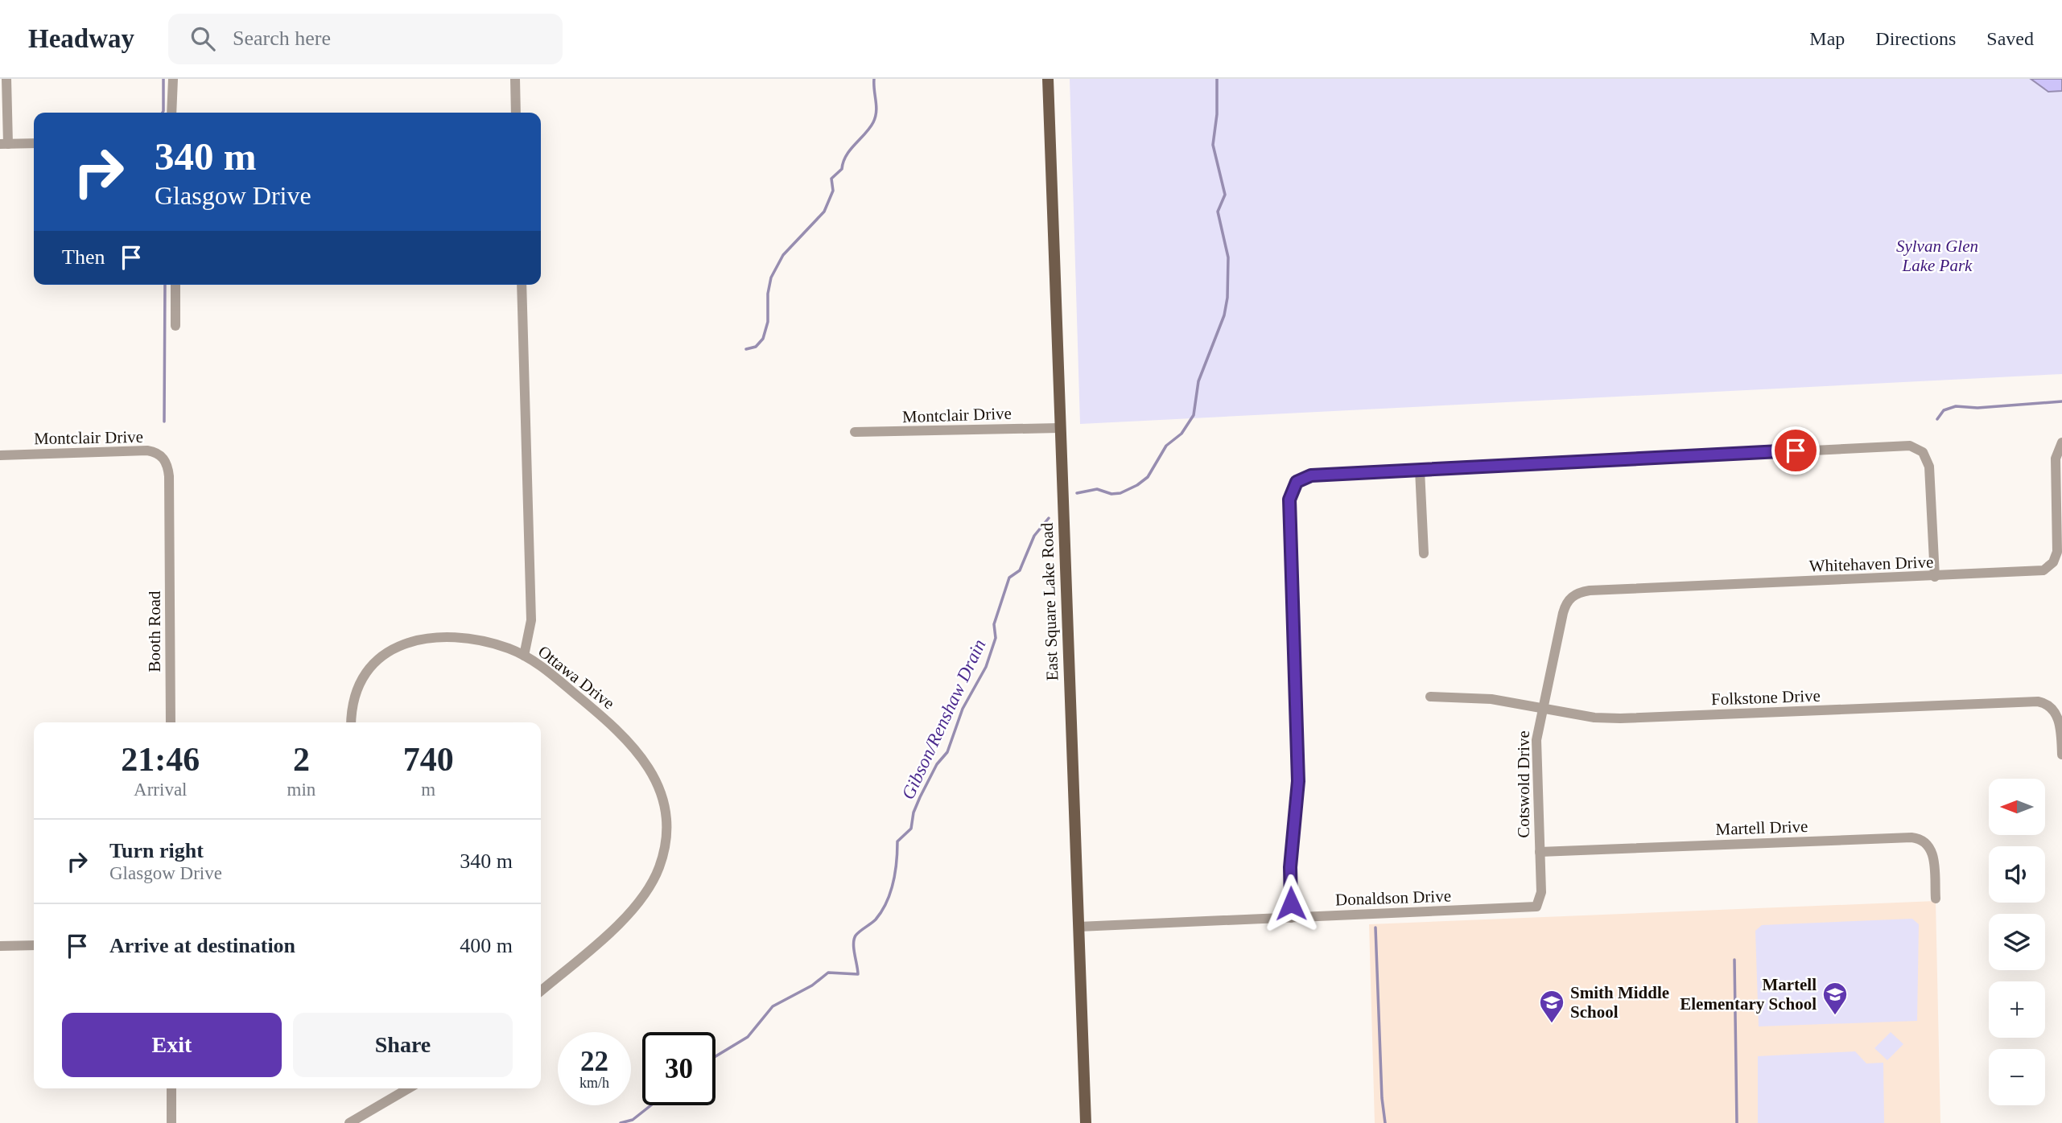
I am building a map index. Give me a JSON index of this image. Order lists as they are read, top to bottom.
{
  "streets": {
    "main road": ["East Square Lake Road"],
    "street": [
      "Montclair Drive",
      "Whitehaven Drive",
      "Booth Road",
      "Ottawa Drive",
      "Folkstone Drive",
      "Cotswold Drive",
      "Martell Drive",
      "Donaldson Drive"
    ]
  },
  "crossings": [
    ["Montclair Drive", "East Square Lake Road"],
    ["Montclair Drive", "Booth Road"],
    ["Whitehaven Drive", "Cotswold Drive"],
    ["East Square Lake Road", "Donaldson Drive"],
    ["Folkstone Drive", "Cotswold Drive"],
    ["Cotswold Drive", "Martell Drive"],
    ["Cotswold Drive", "Donaldson Drive"]
  ],
  "water": ["Gibson/Renshaw Drain"],
  "parks": ["Sylvan Glen Lake Park"],
  "places": {
    "school or university": ["Martell Elementary School", "Smith Middle School"]
  },
  "north": "left",
  "page": {
    "header": "Headway",
    "search": "Search here",
    "nav": ["Map", "Directions", "Saved"],
    "turn": ["340 m", "Glasgow Drive"],
    "then": "Then",
    "eta": [
      "21:46",
      "Arrival",
      "2",
      "min",
      "740",
      "m"
    ],
    "map_buttons": ["+", "−"],
    "list": [
      {
        "name": "Turn right",
        "note": "Glasgow Drive",
        "value": "340 m"
      },
      {
        "name": "Arrive at destination",
        "value": "400 m"
      }
    ],
    "buttons": ["Exit", "Share"],
    "speed": "22 km/h",
    "limit": "30"
  }
}
